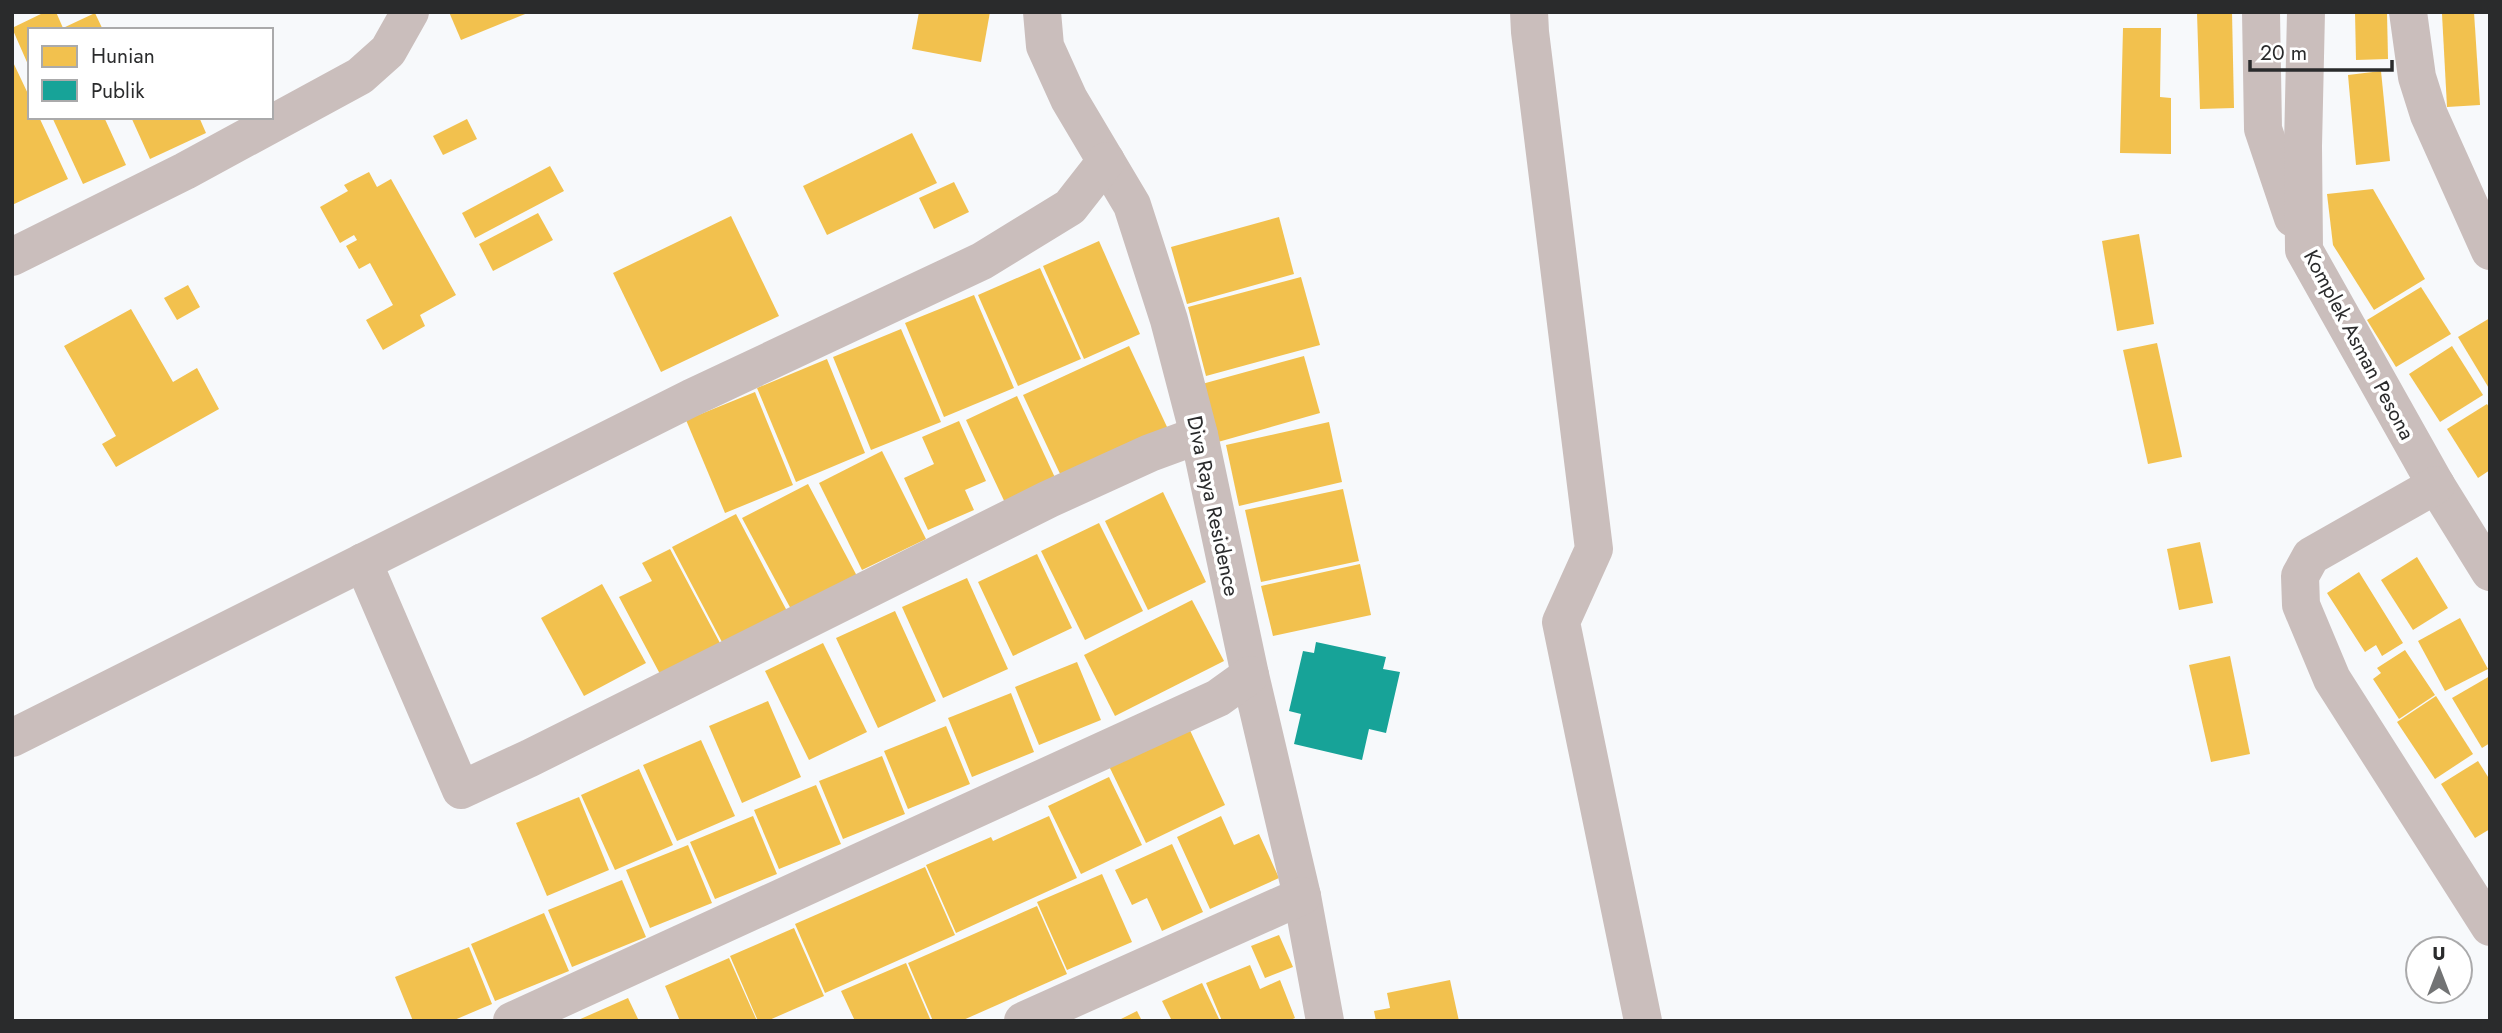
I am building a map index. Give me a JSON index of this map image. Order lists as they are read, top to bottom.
{
  "streets": {
    "street": ["Komplek Asman Pesona", "Diva Raya Residence"]
  },
  "legend": ["Hunian", "Publik"],
  "scale_bar": "20 m",
  "north": "top"
}
